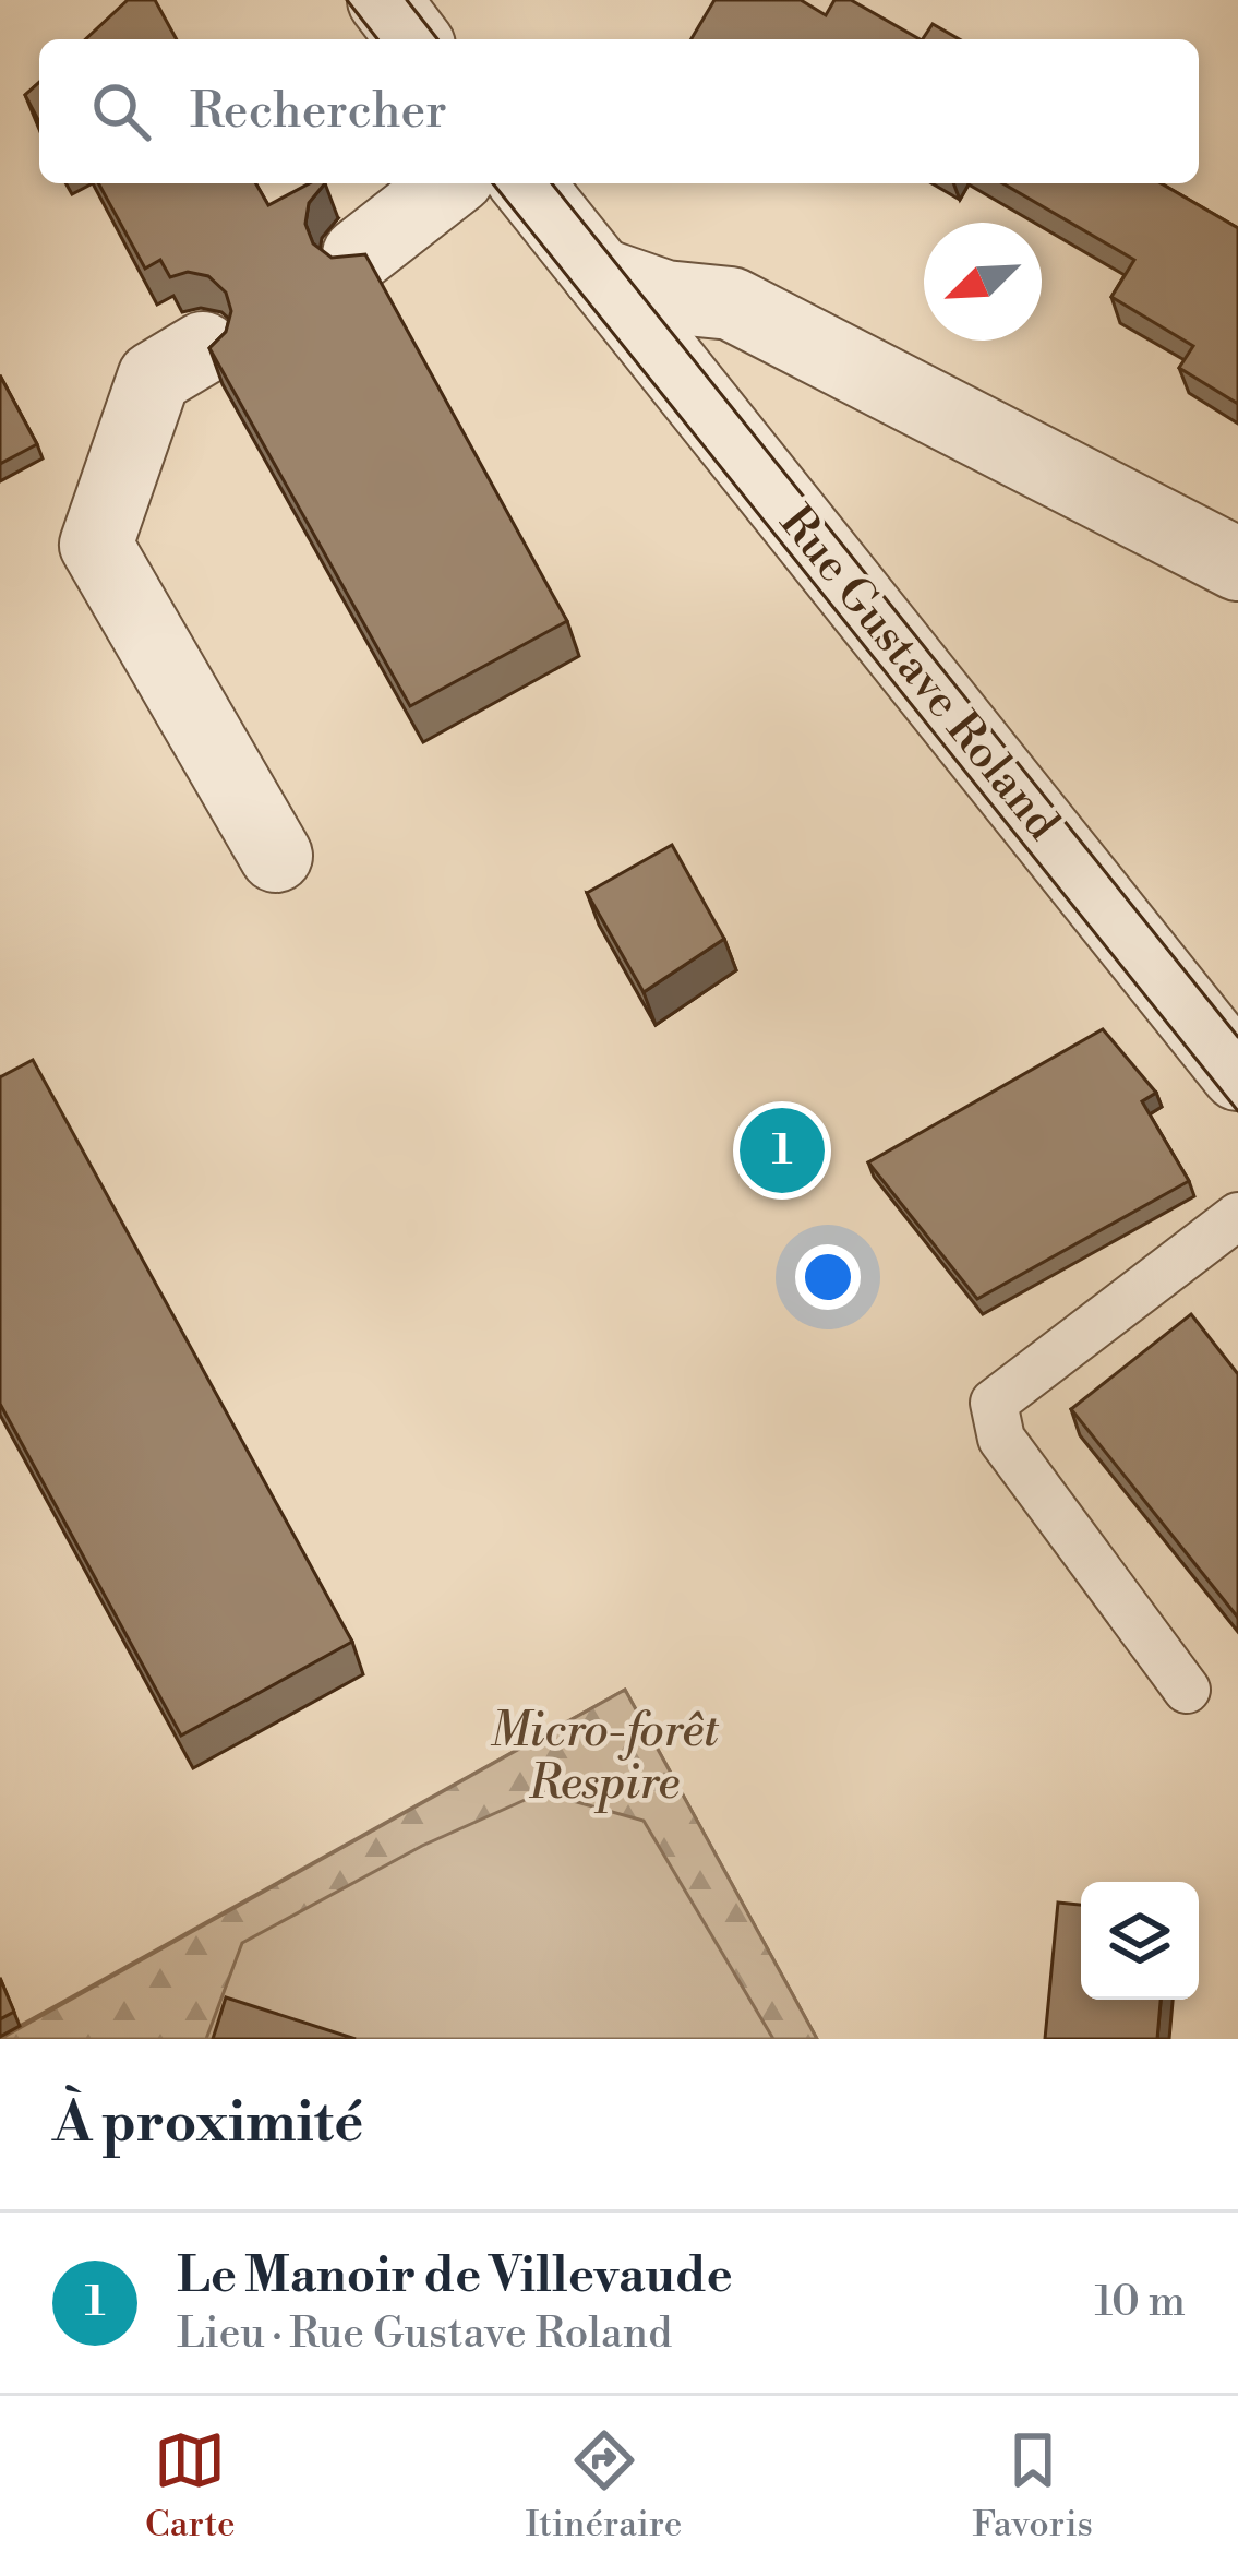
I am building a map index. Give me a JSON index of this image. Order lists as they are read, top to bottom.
{
  "streets": {
    "street": ["Rue Gustave Roland"]
  },
  "parks": ["Micro-forêt Respire"],
  "north": "bottom left",
  "page": {
    "search": "Rechercher",
    "pins": "1",
    "heading": "À proximité",
    "list": [
      {
        "mark": "1",
        "name": "Le Manoir de Villevaude",
        "note": "Lieu · Rue Gustave Roland",
        "value": "10 m"
      }
    ],
    "nav": ["Carte", "Itinéraire", "Favoris"]
  }
}
